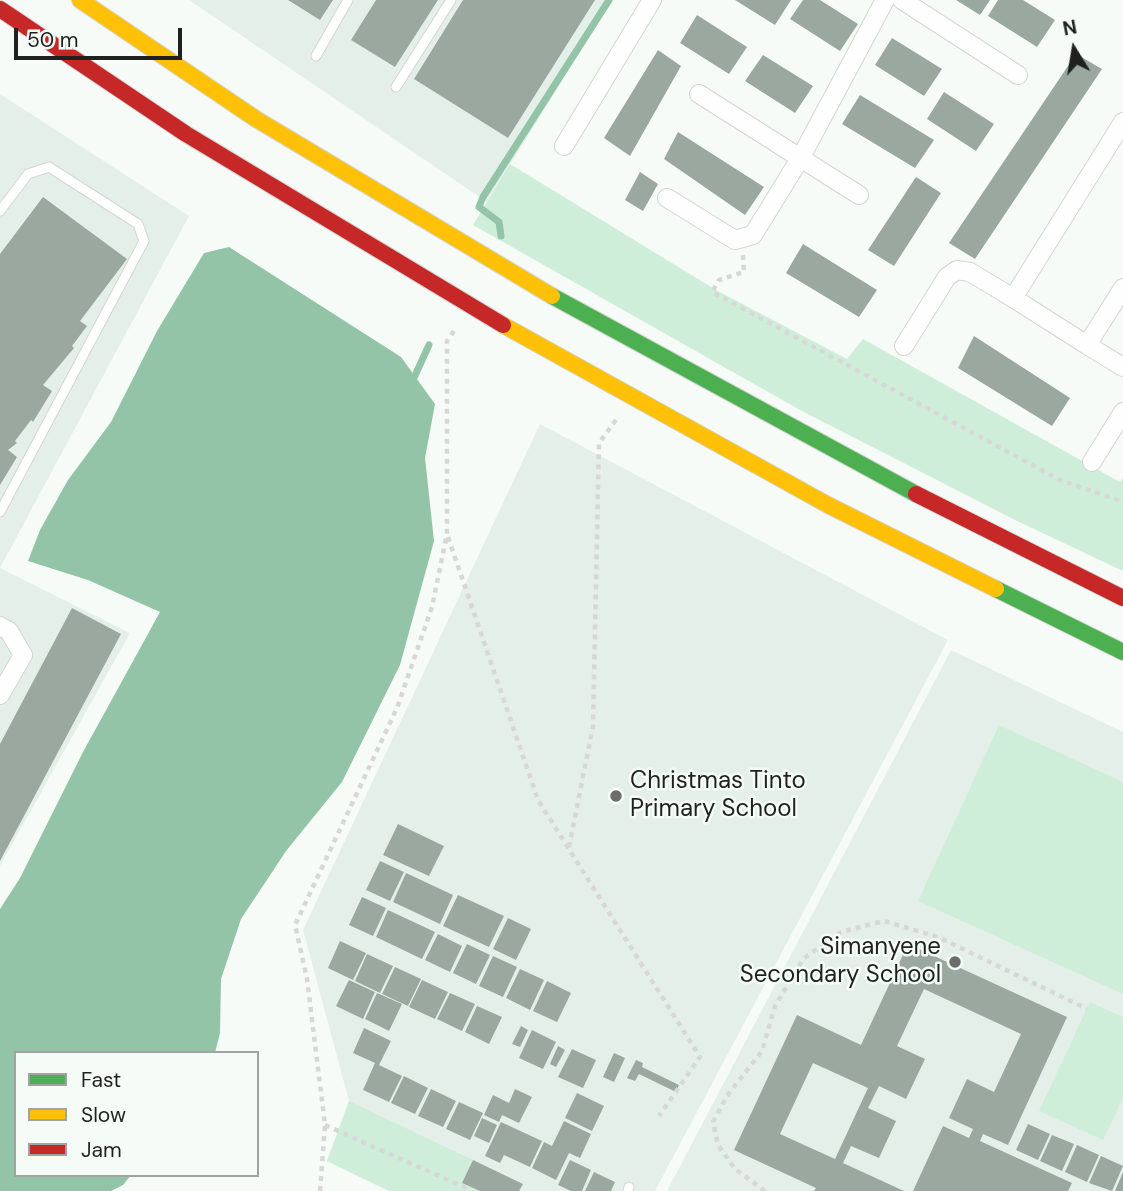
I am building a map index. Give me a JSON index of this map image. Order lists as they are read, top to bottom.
{
  "places": ["Christmas Tinto Primary School", "Simanyene Secondary School"],
  "legend": ["Fast", "Slow", "Jam"],
  "scale_bar": "50 m",
  "north": "top"
}
